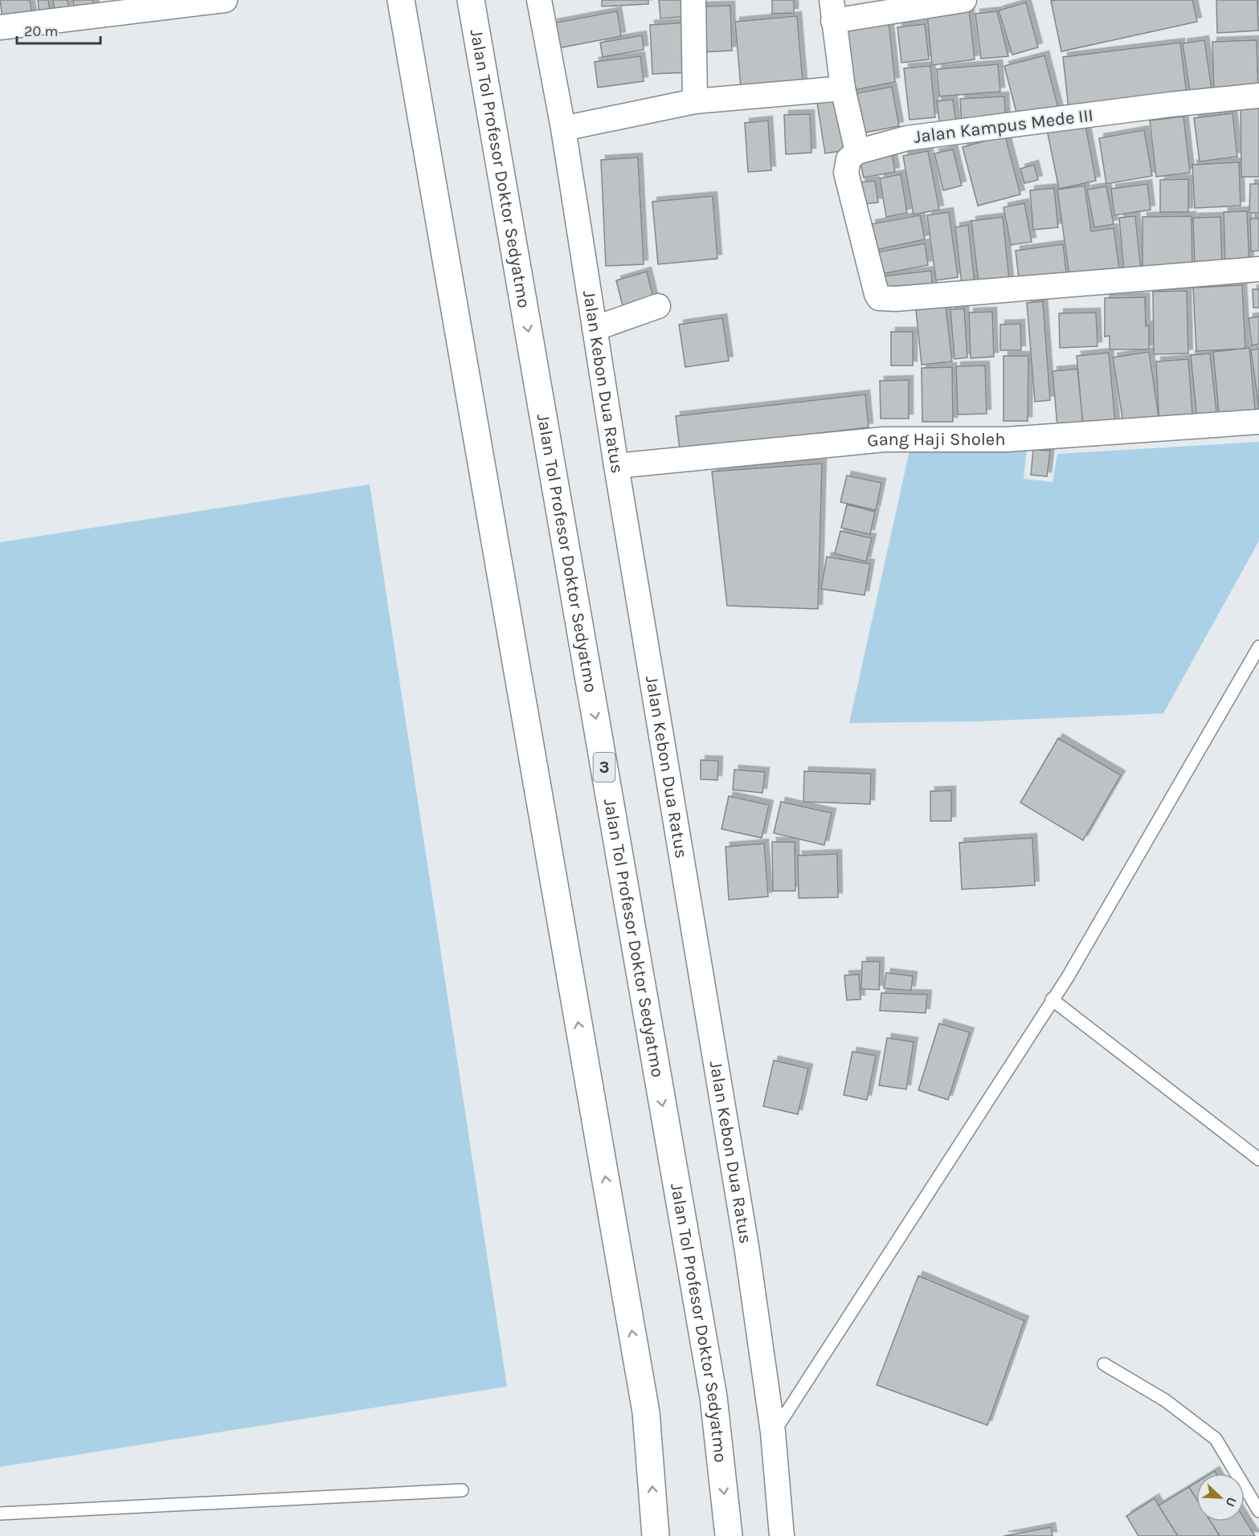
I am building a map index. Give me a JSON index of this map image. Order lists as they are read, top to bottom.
{
  "streets": {
    "highway": ["Jalan Tol Profesor Doktor Sedyatmo", "3"],
    "street": ["Jalan Kampus Mede III", "Jalan Kebon Dua Ratus", "Gang Haji Sholeh"]
  },
  "crossings": [
    ["Jalan Kebon Dua Ratus", "Gang Haji Sholeh"]
  ],
  "scale_bar": "20 m",
  "north": "bottom right"
}
